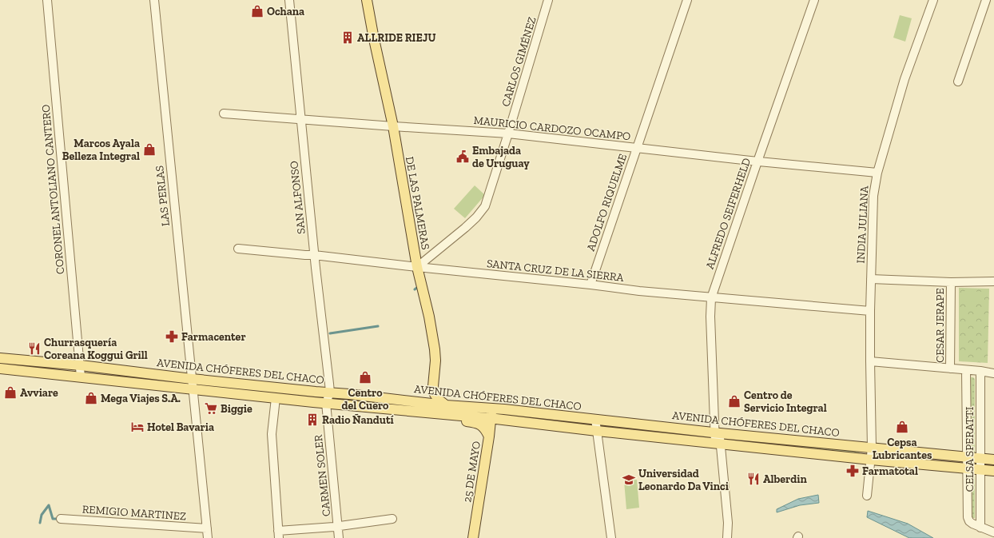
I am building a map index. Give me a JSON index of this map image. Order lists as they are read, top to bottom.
{
  "streets": {
    "main road": ["DE LAS PALMERAS", "AVENIDA CHÓFERES DEL CHACO", "25 DE MAYO"],
    "street": [
      "CARLOS GIMÉNEZ",
      "MAURICIO CARDOZO OCAMPO",
      "CORONEL ANTOLIANO CANTERO",
      "LAS PERLAS",
      "SAN ALFONSO",
      "ADOLFO RIQUELME",
      "ALFREDO SEIFERHELD",
      "INDIA JULIANA",
      "SANTA CRUZ DE LA SIERRA",
      "CESAR JERAPE",
      "CELSA SPERATTI",
      "CARMEN SOLER",
      "REMIGIO MARTINEZ"
    ]
  },
  "crossings": [
    ["CARLOS GIMÉNEZ", "MAURICIO CARDOZO OCAMPO"],
    ["CARLOS GIMÉNEZ", "DE LAS PALMERAS"],
    ["CARLOS GIMÉNEZ", "SANTA CRUZ DE LA SIERRA"],
    ["MAURICIO CARDOZO OCAMPO", "SAN ALFONSO"],
    ["MAURICIO CARDOZO OCAMPO", "ADOLFO RIQUELME"],
    ["MAURICIO CARDOZO OCAMPO", "DE LAS PALMERAS"],
    ["MAURICIO CARDOZO OCAMPO", "ALFREDO SEIFERHELD"],
    ["MAURICIO CARDOZO OCAMPO", "INDIA JULIANA"],
    ["CORONEL ANTOLIANO CANTERO", "AVENIDA CHÓFERES DEL CHACO"],
    ["LAS PERLAS", "AVENIDA CHÓFERES DEL CHACO"],
    ["LAS PERLAS", "REMIGIO MARTINEZ"],
    ["SAN ALFONSO", "SANTA CRUZ DE LA SIERRA"],
    ["SAN ALFONSO", "AVENIDA CHÓFERES DEL CHACO"],
    ["SAN ALFONSO", "CARMEN SOLER"],
    ["ADOLFO RIQUELME", "SANTA CRUZ DE LA SIERRA"],
    ["DE LAS PALMERAS", "SANTA CRUZ DE LA SIERRA"],
    ["DE LAS PALMERAS", "AVENIDA CHÓFERES DEL CHACO"],
    ["ALFREDO SEIFERHELD", "SANTA CRUZ DE LA SIERRA"],
    ["ALFREDO SEIFERHELD", "AVENIDA CHÓFERES DEL CHACO"],
    ["INDIA JULIANA", "SANTA CRUZ DE LA SIERRA"],
    ["INDIA JULIANA", "AVENIDA CHÓFERES DEL CHACO"],
    ["AVENIDA CHÓFERES DEL CHACO", "CELSA SPERATTI"],
    ["AVENIDA CHÓFERES DEL CHACO", "25 DE MAYO"],
    ["AVENIDA CHÓFERES DEL CHACO", "CARMEN SOLER"]
  ],
  "places": {
    "shop": [
      "Ochana",
      "Marcos Ayala Belleza Integral",
      "Centro del Cuero",
      "Avviare",
      "Mega Viajes S.A.",
      "Centro de Servicio Integral",
      "Cepsa Lubricantes"
    ],
    "building": ["ALLRIDE RIEJU", "Radio Ñandutí"],
    "public building": ["Embajada de Uruguay"],
    "pharmacy": ["Farmacenter", "Farmatotal"],
    "restaurant": ["Churrasquería Coreana Koggui Grill", "Alberdin"],
    "supermarket": ["Biggie"],
    "hotel": ["Hotel Bavaria"],
    "school or university": ["Universidad Leonardo Da Vinci"]
  }
}
